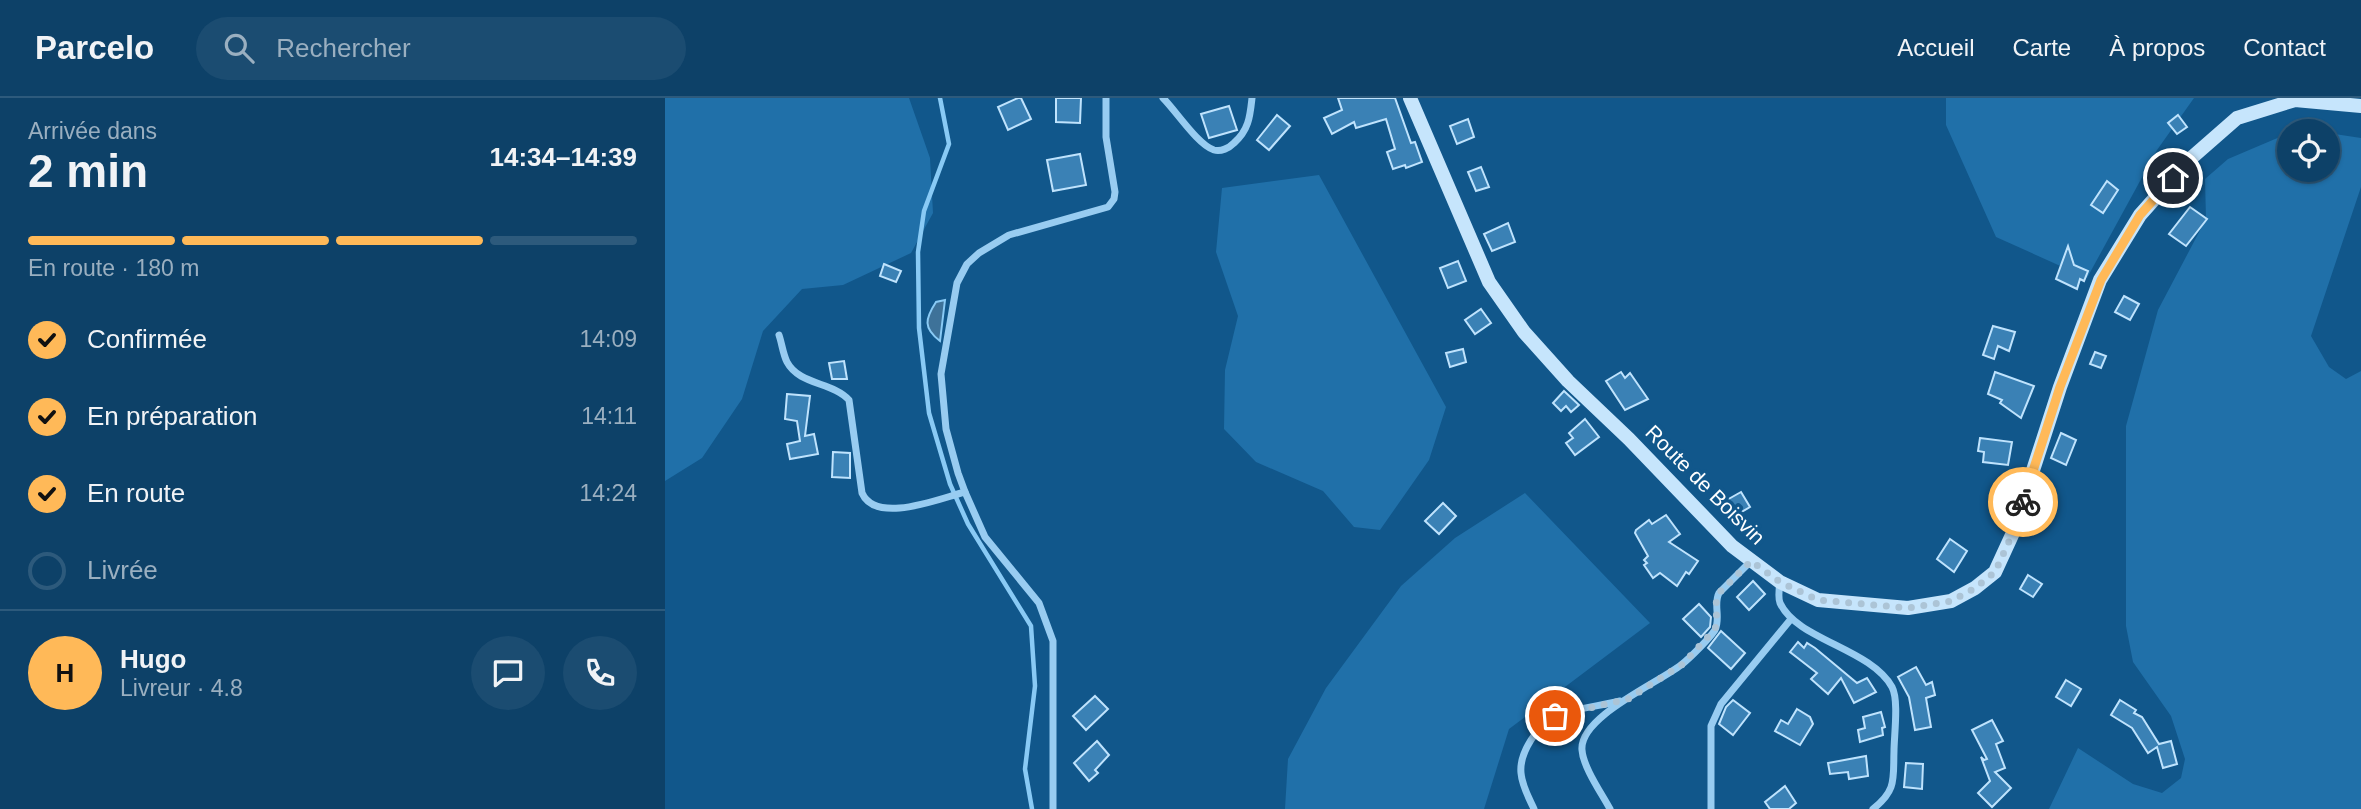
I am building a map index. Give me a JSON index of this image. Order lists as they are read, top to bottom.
{
  "streets": {
    "main road": ["Route de Boisvin"]
  },
  "page": {
    "header": "Parcelo",
    "search": "Rechercher",
    "nav": [
      "Accueil",
      "Carte",
      "À propos",
      "Contact"
    ],
    "heading": ["2 min", "Arrivée dans", "14:34–14:39"],
    "panel": ["Hugo", "Livreur · 4.8"],
    "bar": "En route · 180 m",
    "list": [
      ["Confirmée", "14:09"],
      ["En préparation", "14:11"],
      ["En route", "14:24"],
      "Livrée"
    ],
    "round": "H"
  }
}
